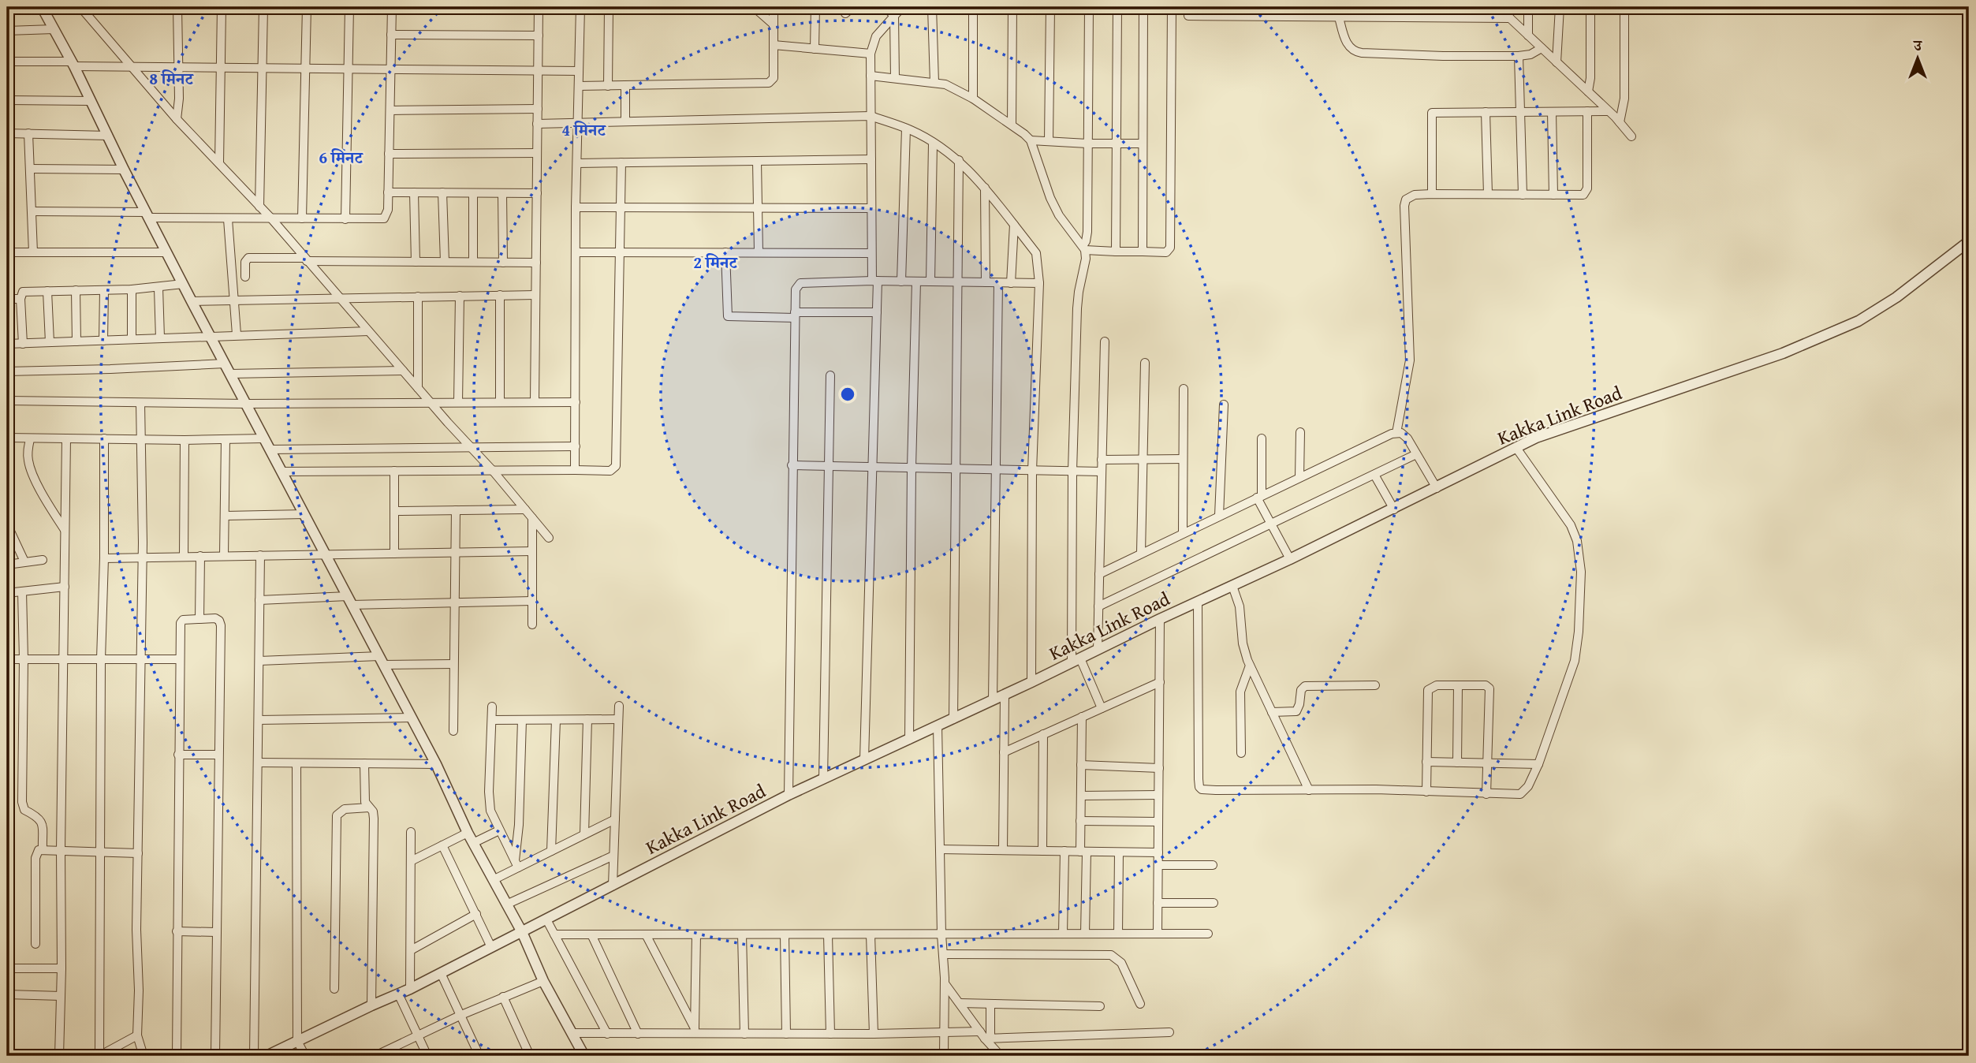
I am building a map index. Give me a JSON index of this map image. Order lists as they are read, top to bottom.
{
  "streets": {
    "street": ["Kakka Link Road"]
  },
  "north": "top",
  "rings": [
    "8 मिनट",
    "4 मिनट",
    "6 मिनट",
    "2 मिनट"
  ]
}
